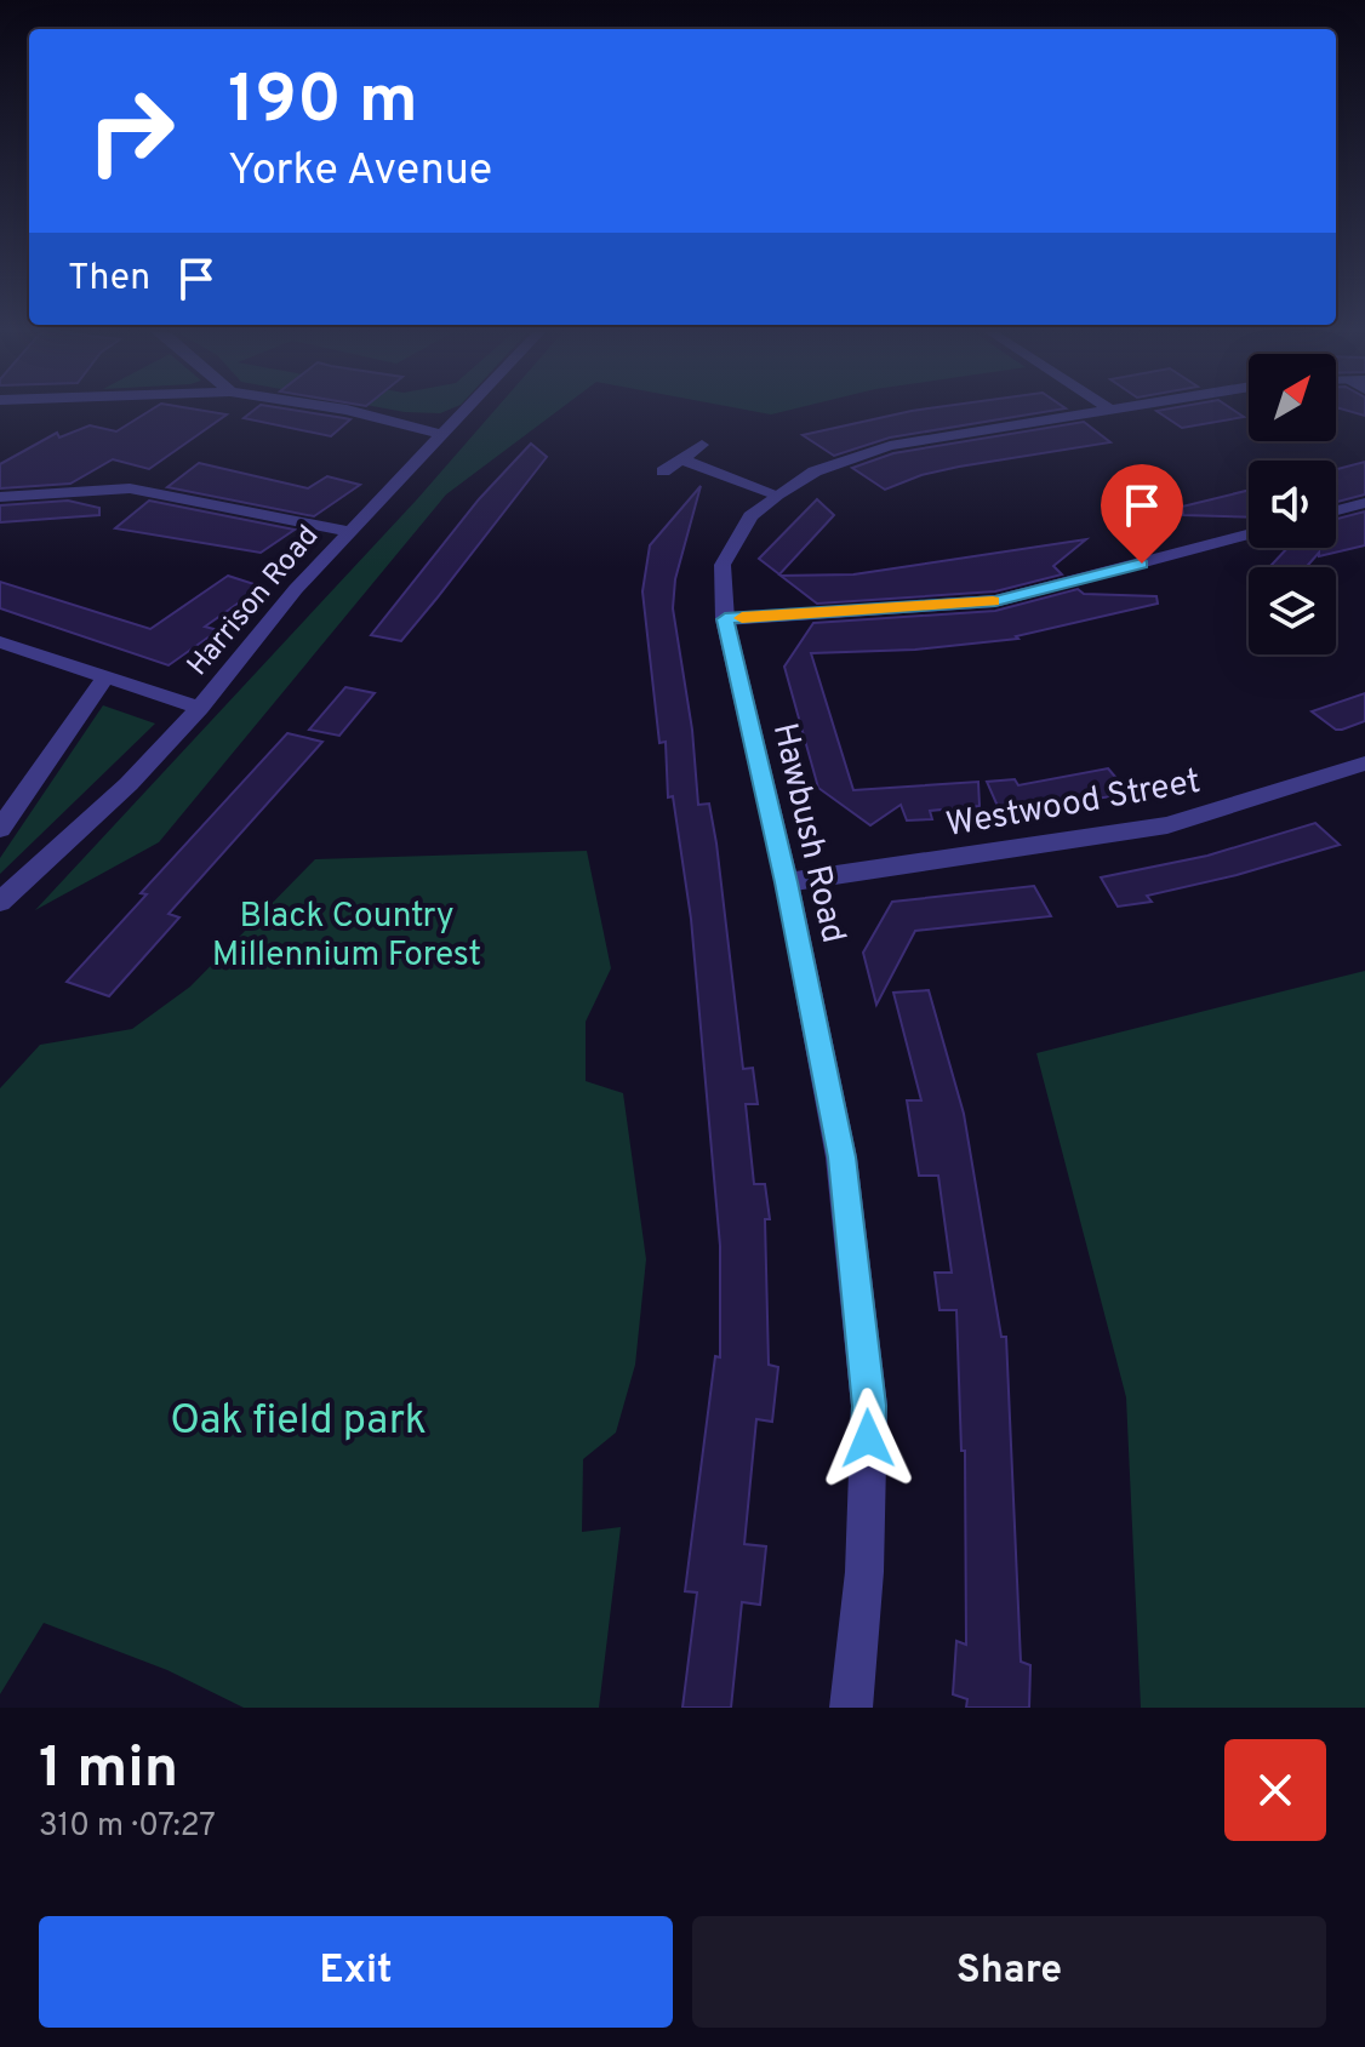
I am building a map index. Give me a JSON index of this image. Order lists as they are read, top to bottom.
{
  "streets": {
    "street": ["Harrison Road", "Westwood Street", "Hawbush Road"]
  },
  "crossings": [
    ["Westwood Street", "Hawbush Road"]
  ],
  "parks": ["Black Country Millennium Forest", "Oak field park"],
  "north": "top right",
  "page": {
    "turn": ["190 m", "Yorke Avenue"],
    "then": "Then",
    "heading": ["1 min", "310 m · 07:27"],
    "buttons": ["Exit", "Share"]
  }
}
